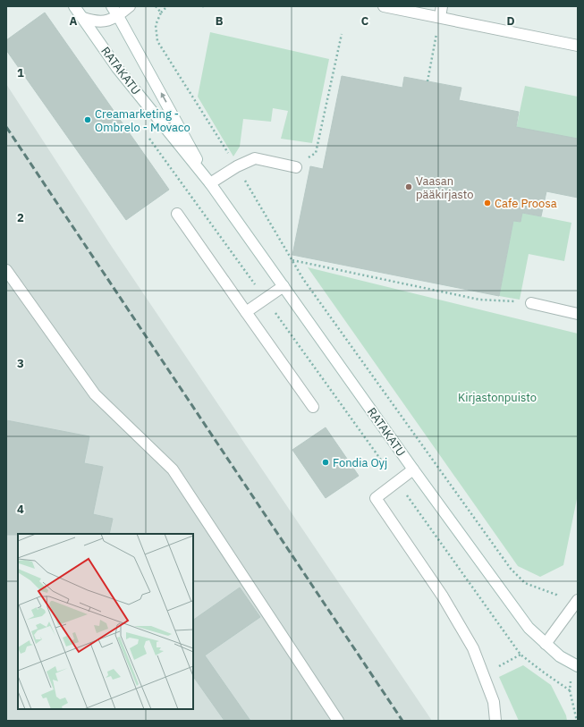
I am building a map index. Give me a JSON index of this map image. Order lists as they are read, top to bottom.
{
  "streets": {
    "main road": ["RATAKATU"]
  },
  "parks": ["Kirjastonpuisto"],
  "places": [
    "Creamarketing - Ombrelo - Movaco",
    "Vaasan pääkirjasto",
    "Cafe Proosa",
    "Fondia Oyj"
  ],
  "grid": {
    "columns": [
      "A",
      "B",
      "C",
      "D"
    ],
    "rows": [
      "1",
      "2",
      "3",
      "4"
    ]
  }
}
